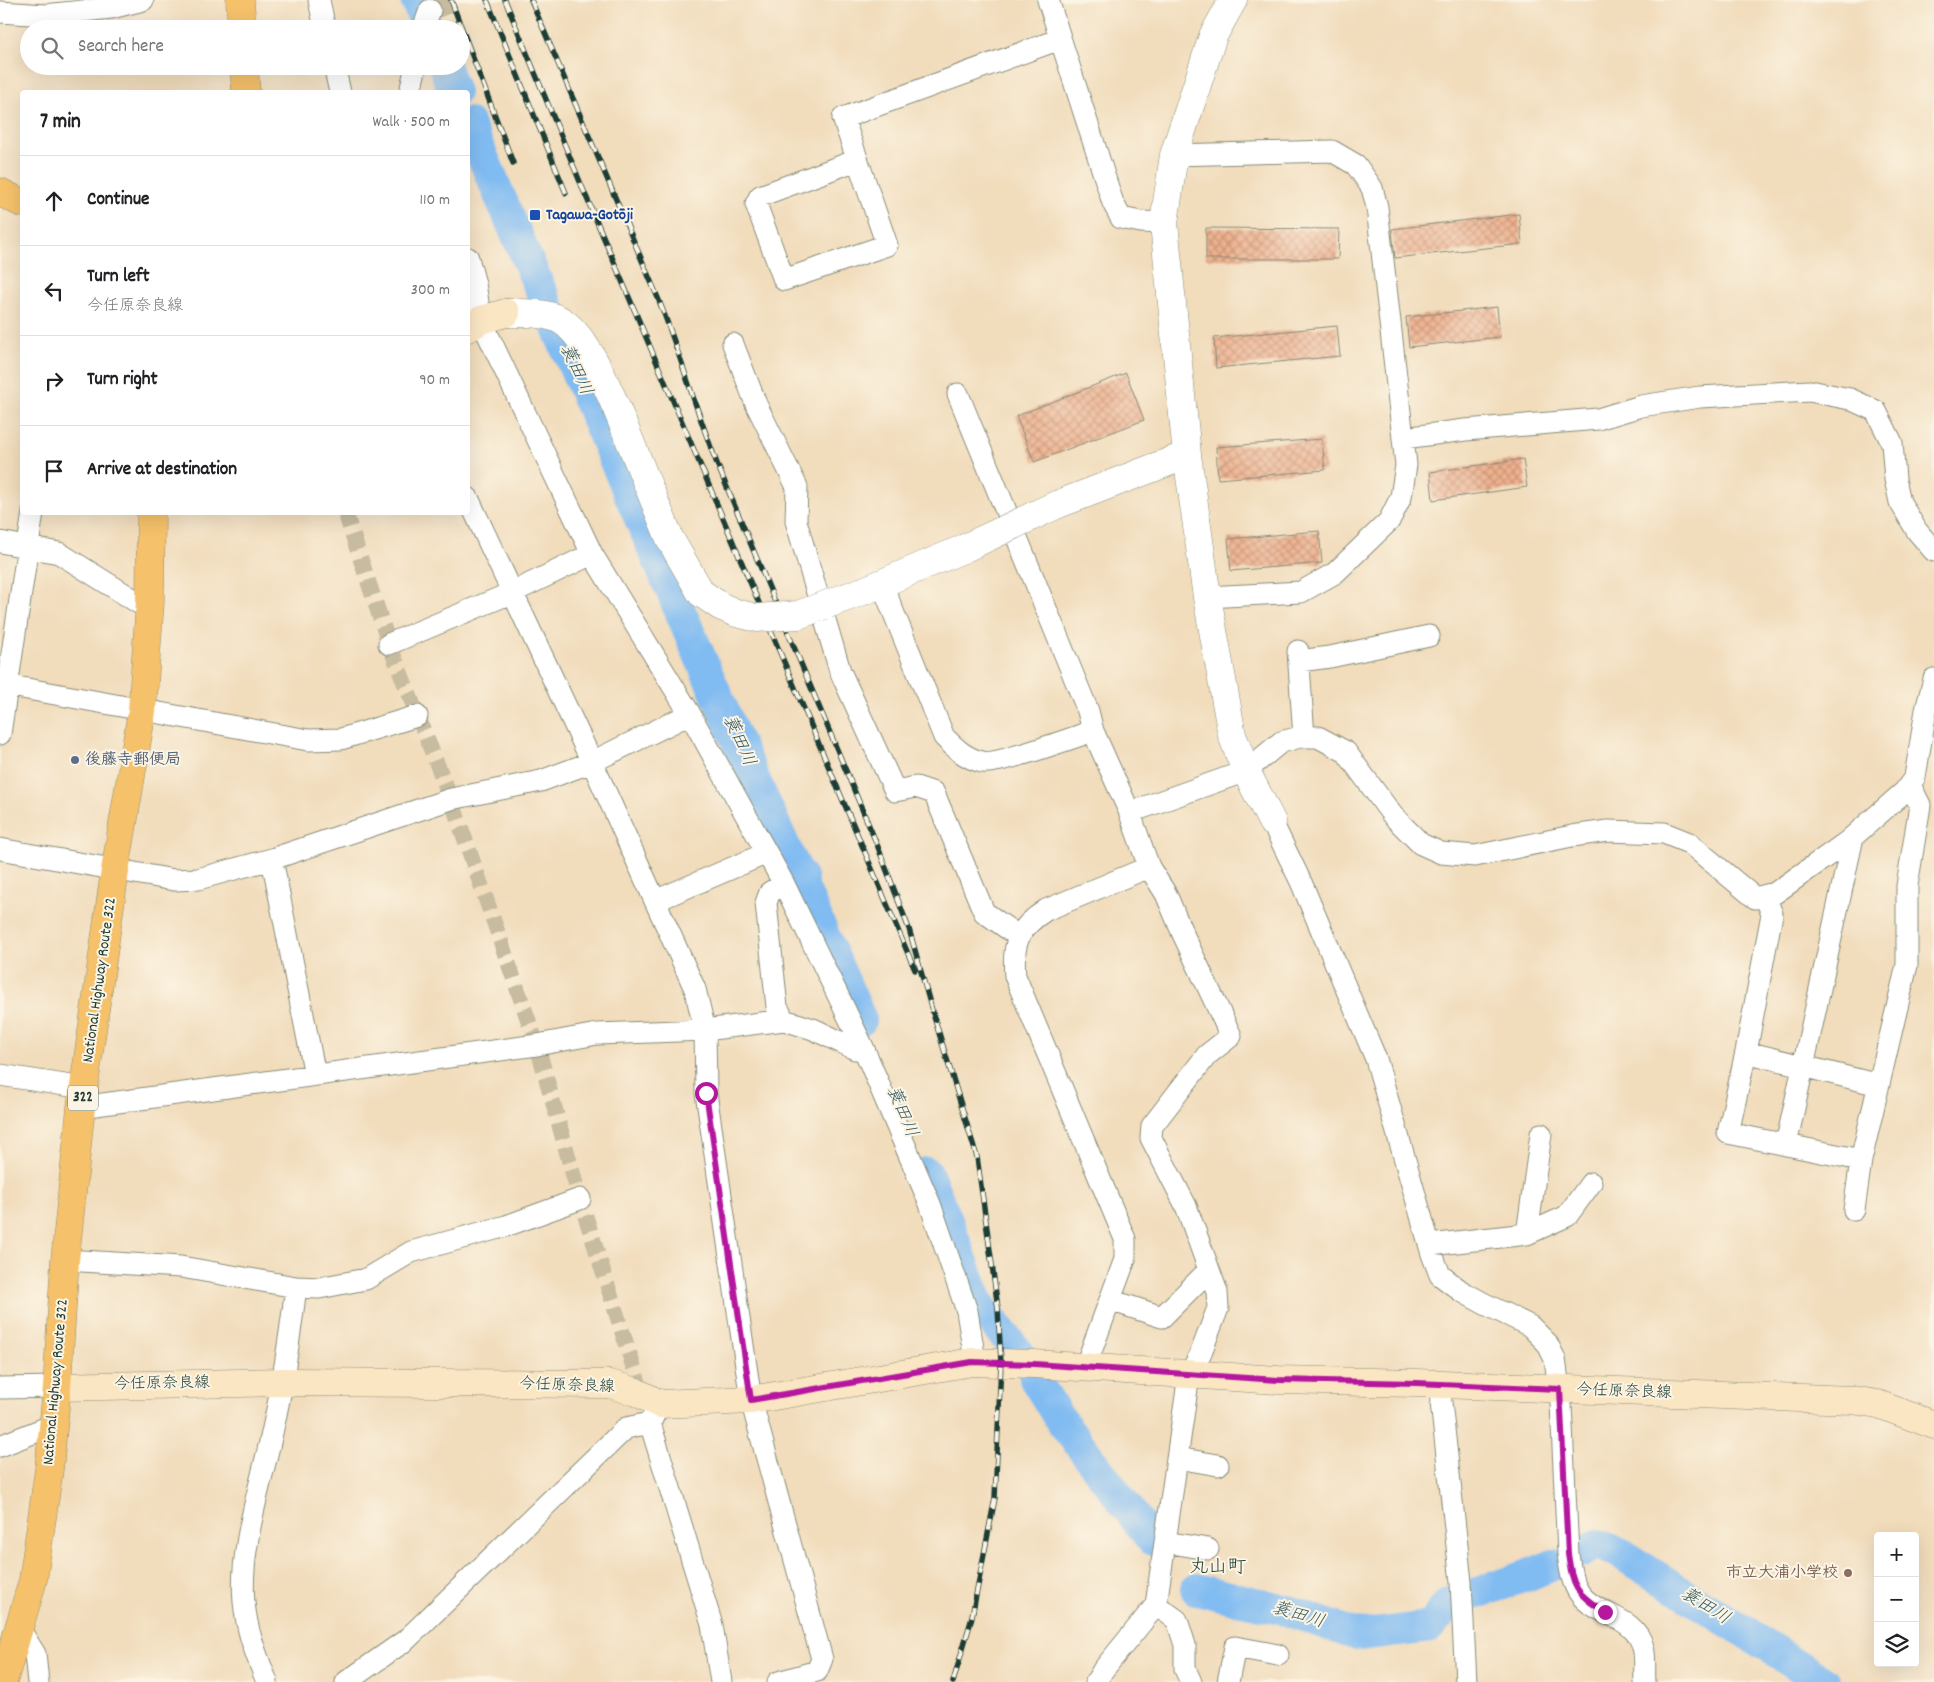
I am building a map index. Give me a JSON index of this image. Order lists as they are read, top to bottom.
{
  "streets": {
    "main road": ["National Highway Route 322", "322", "今任原奈良線"]
  },
  "crossings": [
    ["National Highway Route 322", "今任原奈良線"]
  ],
  "districts": ["丸山町"],
  "water": ["蓑田川"],
  "places": {
    "transit": ["Tagawa-Gotōji"],
    "other": ["後藤寺郵便局", "市立大浦小学校"]
  },
  "page": {
    "search": "Search here",
    "heading": ["7 min", "Walk · 500 m"],
    "list": [
      ["Continue", "110 m"],
      ["Turn left", "今任原奈良線", "300 m"],
      ["Turn right", "90 m"],
      "Arrive at destination"
    ],
    "map_buttons": ["+", "−"]
  }
}
